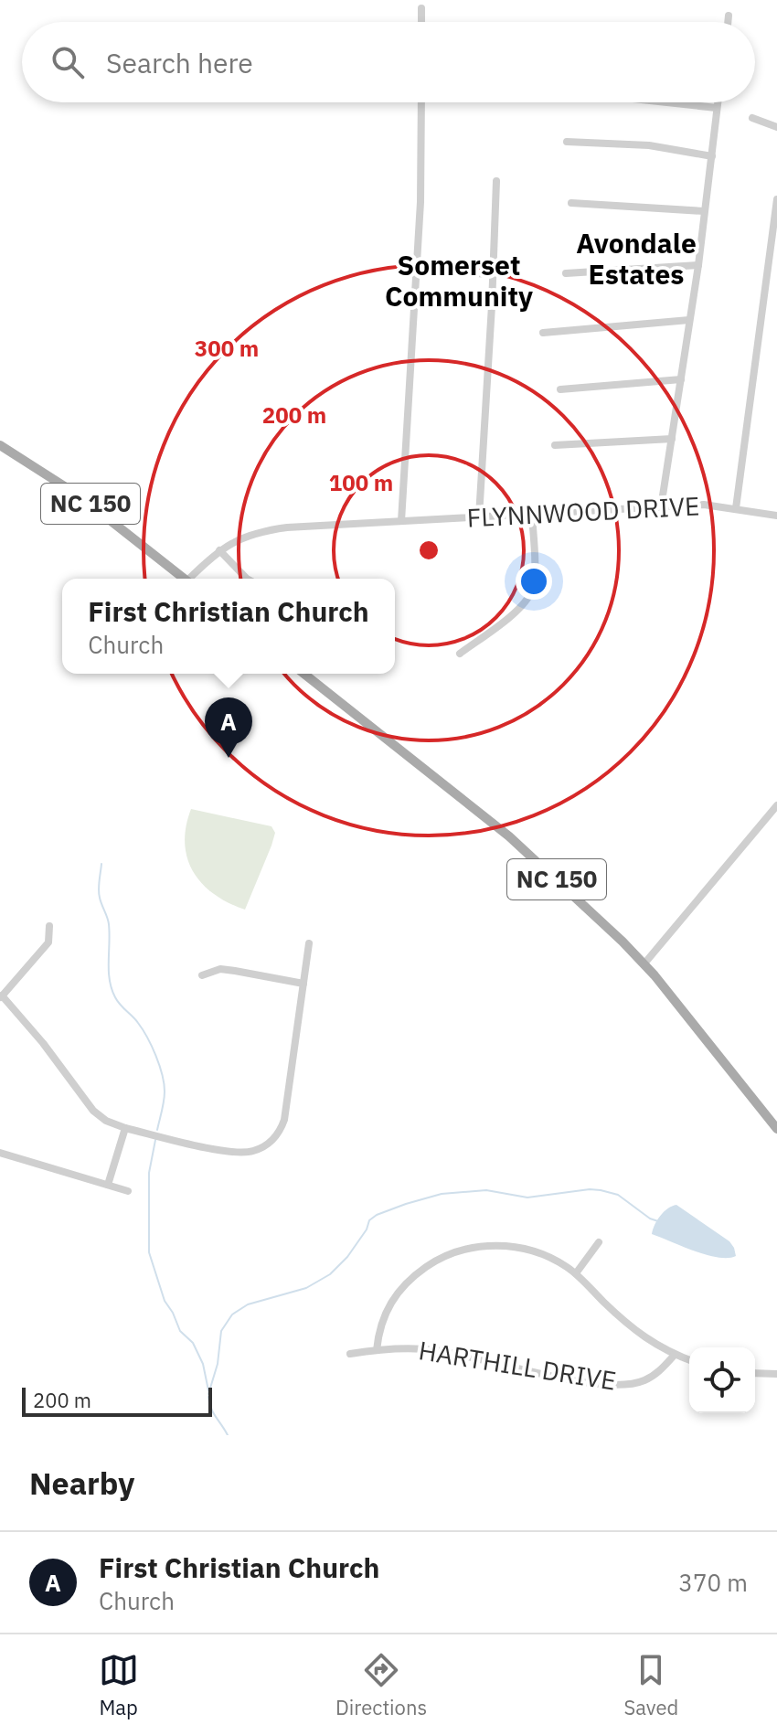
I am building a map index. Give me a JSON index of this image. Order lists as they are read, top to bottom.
{
  "streets": {
    "main road": ["NC 150"],
    "street": ["FLYNNWOOD DRIVE", "HARTHILL DRIVE"]
  },
  "districts": ["Avondale Estates", "Somerset Community"],
  "scale_bar": "200 m",
  "page": {
    "search": "Search here",
    "popup": ["First Christian Church", "Church"],
    "pins": "A",
    "scale": "200 m",
    "heading": "Nearby",
    "list": [
      {
        "mark": "A",
        "name": "First Christian Church",
        "note": "Church",
        "value": "370 m"
      }
    ],
    "nav": ["Map", "Directions", "Saved"]
  },
  "rings": ["300 m", "200 m", "100 m"]
}
